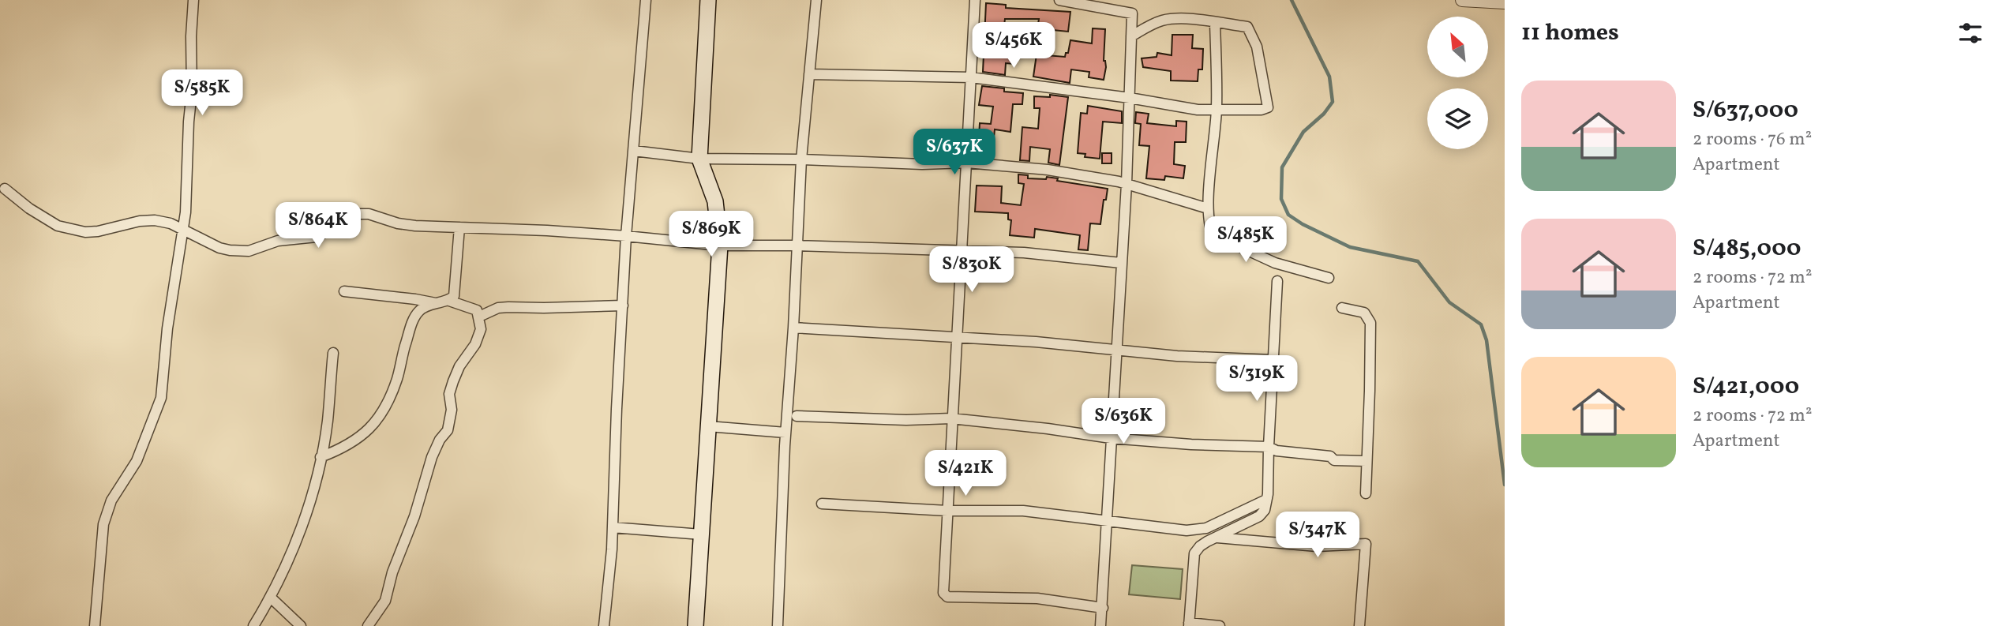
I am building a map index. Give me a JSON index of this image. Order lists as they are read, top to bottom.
{
  "north": "top left",
  "page": {
    "heading": "11 homes",
    "price": [
      "S/456K",
      "S/585K",
      "S/637K",
      "S/864K",
      "S/869K",
      "S/485K",
      "S/830K",
      "S/319K",
      "S/636K",
      "S/421K",
      "S/347K"
    ],
    "list": [
      {
        "name": "S/637,000",
        "note": "2 rooms · 76 m² · Apartment"
      },
      {
        "name": "S/485,000",
        "note": "2 rooms · 72 m² · Apartment"
      },
      {
        "name": "S/421,000",
        "note": "2 rooms · 72 m² · Apartment"
      }
    ]
  }
}
